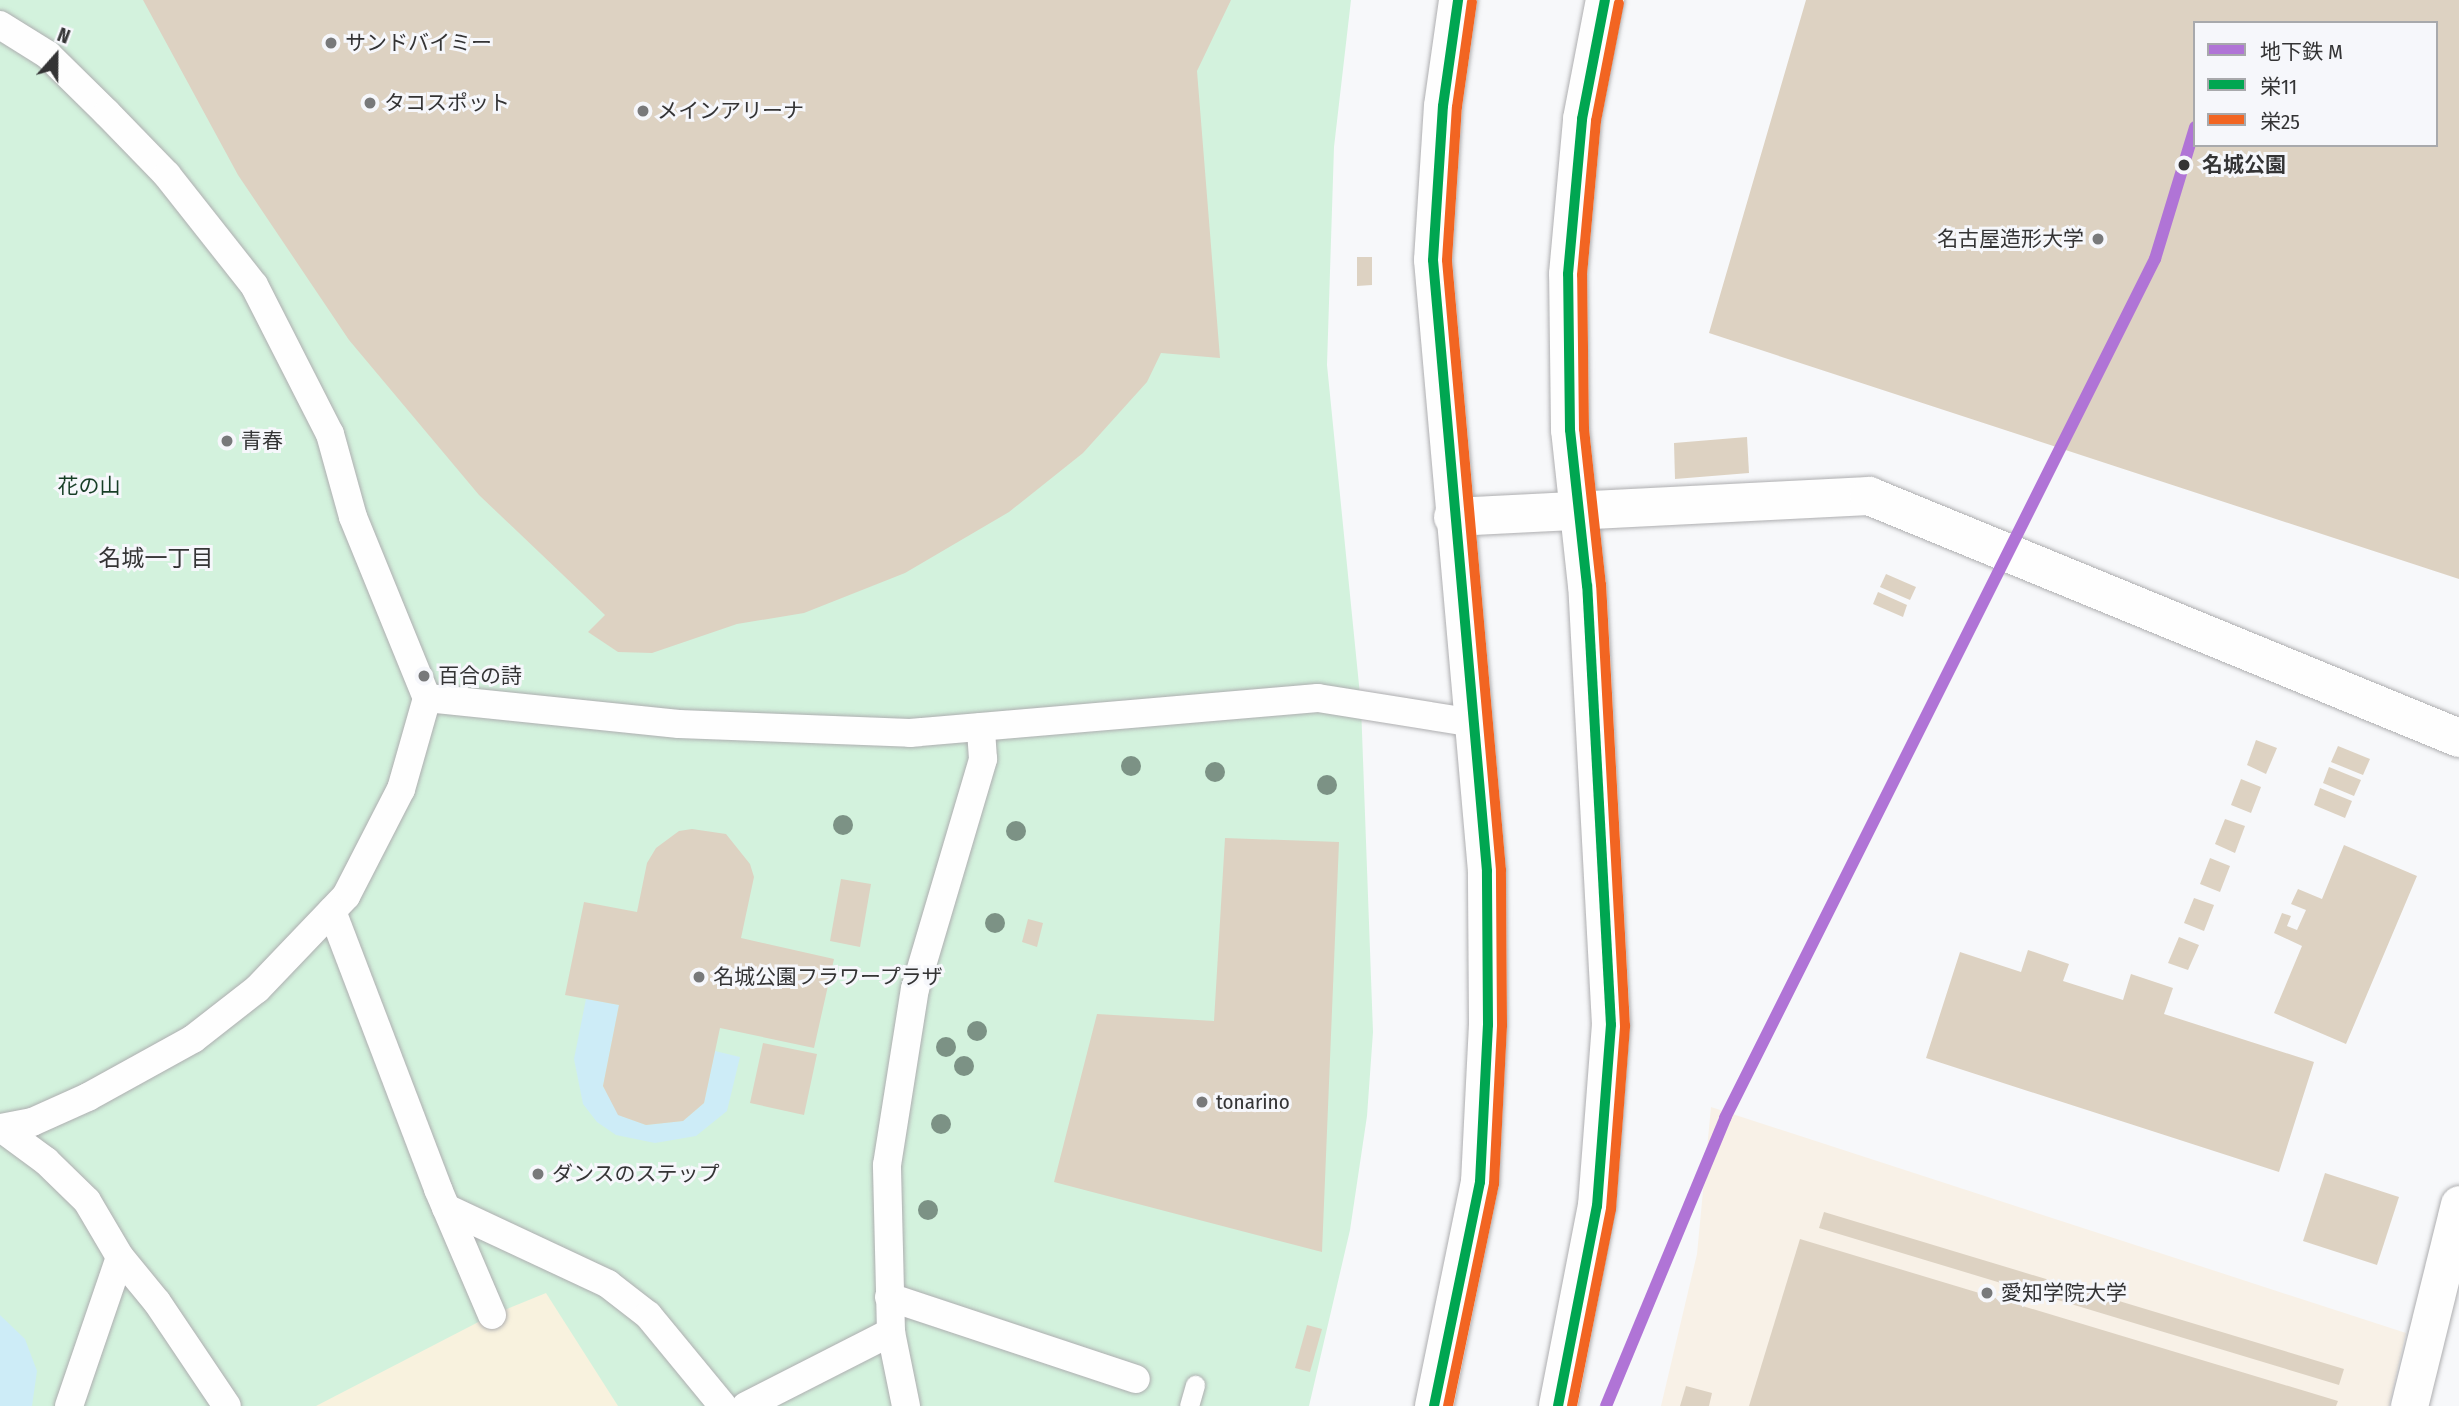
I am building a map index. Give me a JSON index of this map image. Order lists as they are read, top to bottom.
{
  "districts": ["名城一丁目"],
  "parks": ["花の山"],
  "places": [
    "サンドバイミー",
    "タコスポット",
    "メインアリーナ",
    "名城公園",
    "名古屋造形大学",
    "青春",
    "百合の詩",
    "名城公園フラワープラザ",
    "tonarino",
    "ダンスのステップ",
    "愛知学院大学"
  ],
  "lines": ["transit line 栄11", "transit line 栄25", "metro line M"],
  "legend": ["地下鉄 M", "栄11", "栄25"],
  "north": "top"
}
